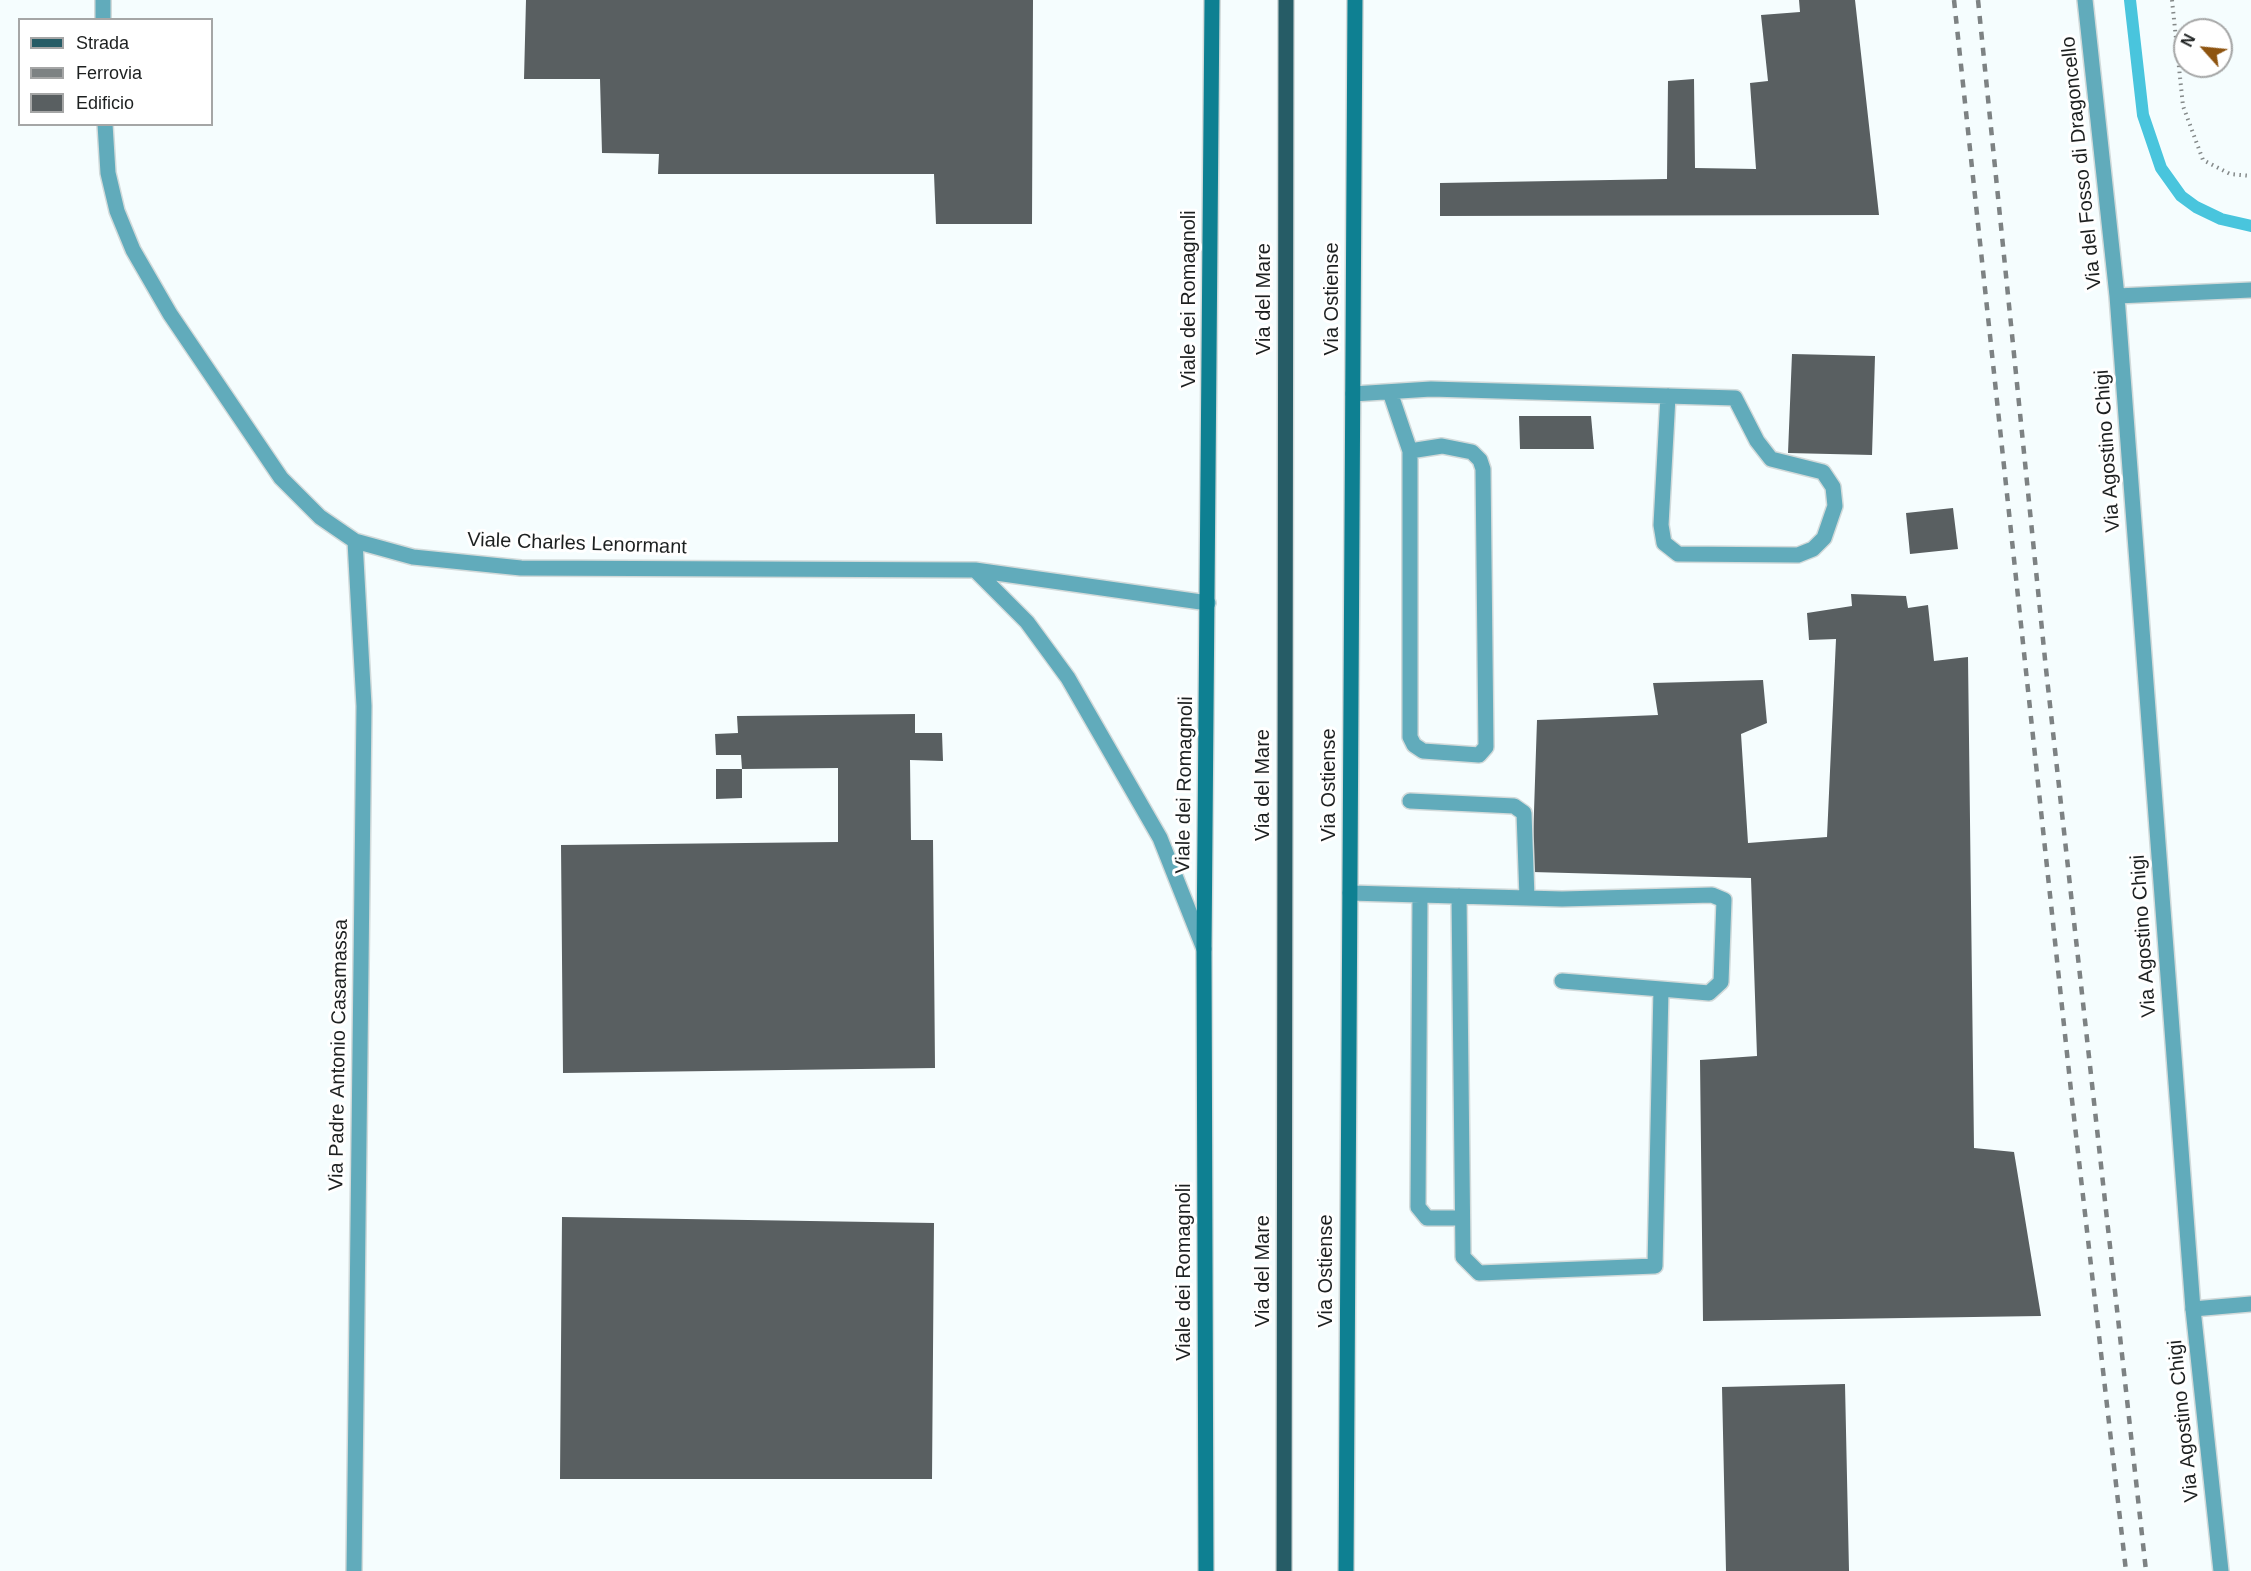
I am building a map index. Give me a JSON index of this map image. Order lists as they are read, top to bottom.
{
  "streets": {
    "main road": ["Viale dei Romagnoli", "Via del Mare", "Via Ostiense"],
    "street": [
      "Via del Fosso di Dragoncello",
      "Via Agostino Chigi",
      "Viale Charles Lenormant",
      "Via Padre Antonio Casamassa"
    ]
  },
  "crossings": [
    ["Via del Fosso di Dragoncello", "Via Agostino Chigi"],
    ["Viale dei Romagnoli", "Viale Charles Lenormant"],
    ["Viale Charles Lenormant", "Via Padre Antonio Casamassa"]
  ],
  "legend": ["Strada", "Ferrovia", "Edificio"],
  "north": "top left"
}
